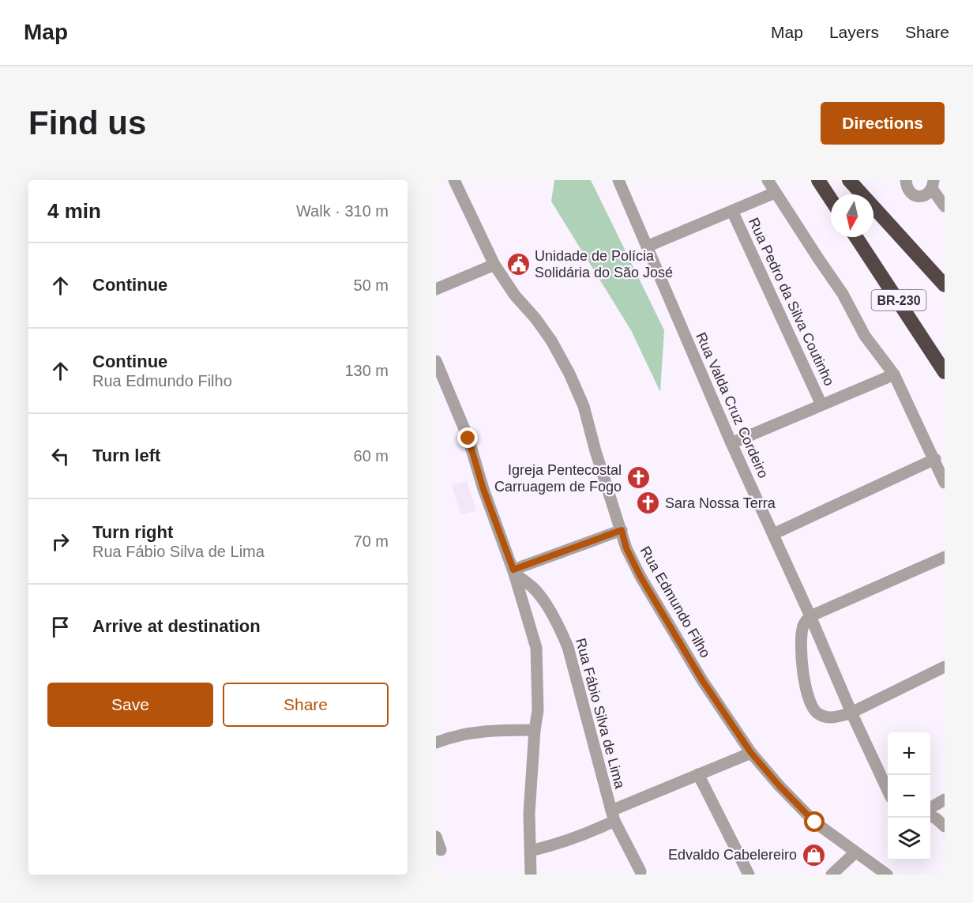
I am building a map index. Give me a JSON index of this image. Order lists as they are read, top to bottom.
{
  "streets": {
    "highway": ["BR-230"],
    "street": [
      "Rua Pedro da Silva Coutinho",
      "Rua Valda Cruz Cordeiro",
      "Rua Edmundo Filho",
      "Rua Fábio Silva de Lima"
    ]
  },
  "places": {
    "public building": ["Unidade de Polícia Solidária do São José"],
    "church": ["Igreja Pentecostal Carruagem de Fogo", "Sara Nossa Terra"],
    "shop": ["Edvaldo Cabelereiro"]
  },
  "north": "bottom",
  "page": {
    "header": "Map",
    "nav": ["Map", "Layers", "Share"],
    "buttons": [
      "Directions",
      ["Save", "Share"]
    ],
    "title": "Find us",
    "heading": ["4 min", "Walk · 310 m"],
    "list": [
      ["Continue", "50 m"],
      ["Continue", "Rua Edmundo Filho", "130 m"],
      ["Turn left", "60 m"],
      ["Turn right", "Rua Fábio Silva de Lima", "70 m"],
      "Arrive at destination"
    ],
    "map_buttons": ["+", "−"]
  }
}
